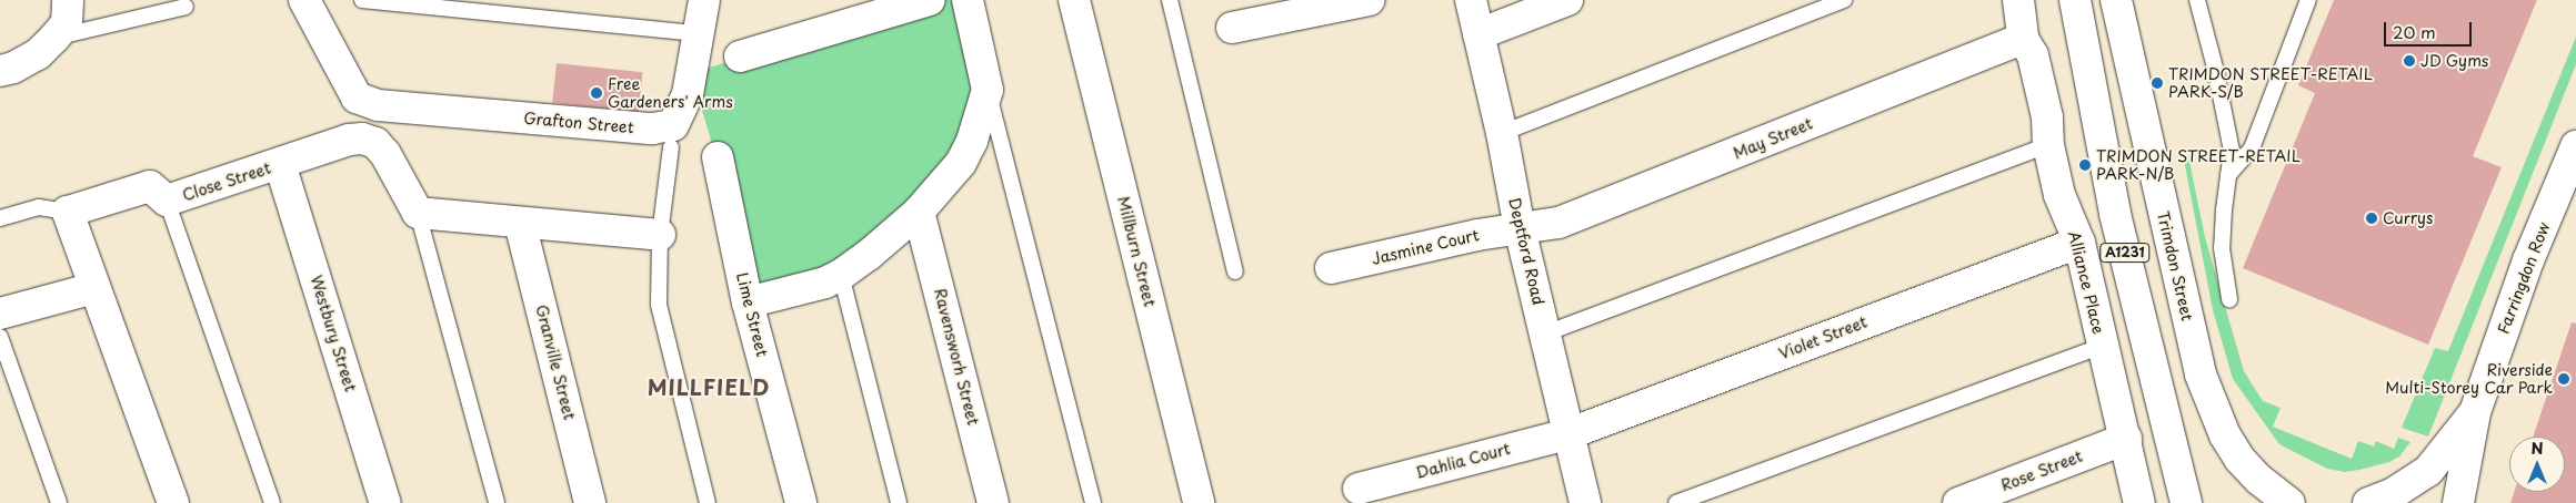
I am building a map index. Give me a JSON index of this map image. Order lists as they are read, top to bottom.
{
  "streets": {
    "main road": [
      "Grafton Street",
      "May Street",
      "Close Street",
      "Jasmine Court",
      "Millburn Street",
      "Deptford Road",
      "A1231",
      "Trimdon Street",
      "Farringdon Row",
      "Alliance Place",
      "Lime Street",
      "Westbury Street",
      "Violet Street",
      "Ravensworh Street",
      "Granville Street",
      "Dahlia Court",
      "Rose Street"
    ]
  },
  "crossings": [
    ["May Street", "Jasmine Court"],
    ["May Street", "Deptford Road"],
    ["May Street", "Alliance Place"],
    ["Close Street", "Westbury Street"],
    ["Jasmine Court", "Deptford Road"],
    ["Deptford Road", "Violet Street"],
    ["Deptford Road", "Dahlia Court"],
    ["Alliance Place", "Violet Street"],
    ["Alliance Place", "Rose Street"],
    ["Violet Street", "Dahlia Court"]
  ],
  "districts": ["MILLFIELD"],
  "places": [
    "JD Gyms",
    "TRIMDON STREET-RETAIL PARK-S/B",
    "Free Gardeners' Arms",
    "TRIMDON STREET-RETAIL PARK-N/B",
    "Currys",
    "Riverside Multi-Storey Car Park"
  ],
  "scale_bar": "20 m",
  "north": "top"
}
